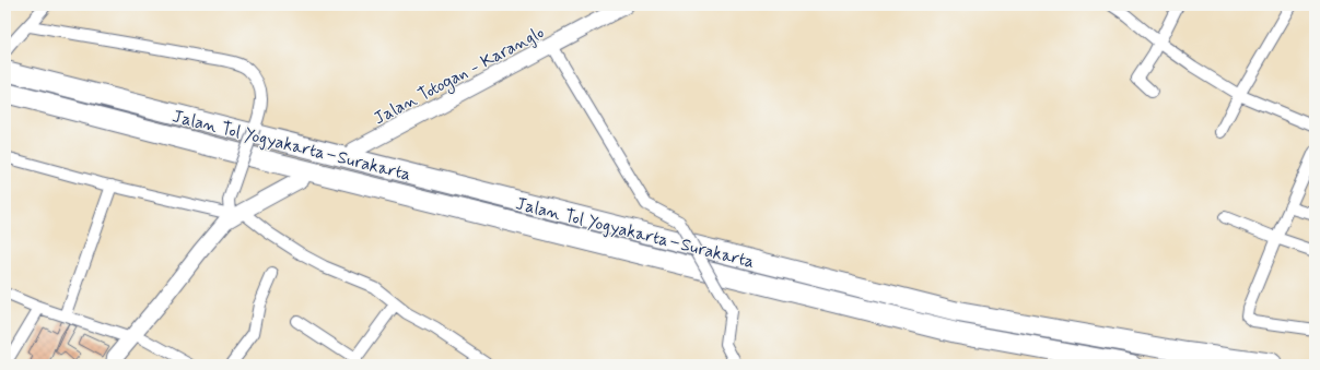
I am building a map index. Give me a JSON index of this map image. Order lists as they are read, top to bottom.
{
  "streets": {
    "highway": ["Jalan Tol Yogyakarta–Surakarta"],
    "main road": ["Jalan Totogan - Karanglo"]
  }
}
